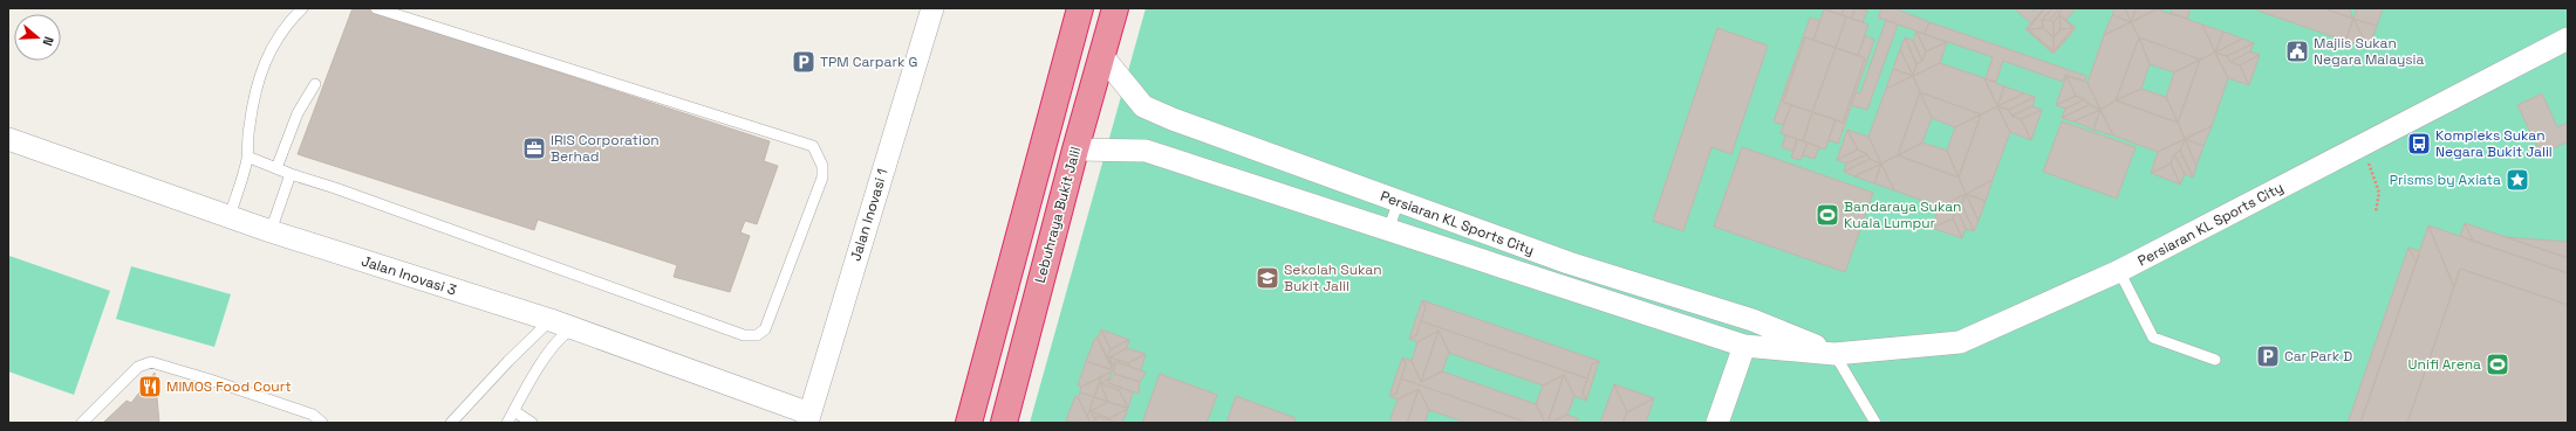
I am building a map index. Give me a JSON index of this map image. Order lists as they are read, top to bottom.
{
  "streets": {
    "highway": ["Lebuhraya Bukit Jalil"],
    "street": ["Jalan Inovasi 1", "Persiaran KL Sports City", "Jalan Inovasi 3"]
  },
  "crossings": [
    ["Jalan Inovasi 1", "Jalan Inovasi 3"],
    ["Lebuhraya Bukit Jalil", "Persiaran KL Sports City"]
  ],
  "places": {
    "public building": ["Majlis Sukan Negara Malaysia"],
    "parking": ["TPM Carpark G", "Car Park D"],
    "bus stop": ["Kompleks Sukan Negara Bukit Jalil"],
    "office": ["IRIS Corporation Berhad"],
    "place": ["Prisms by Axiata"],
    "sports": ["Bandaraya Sukan Kuala Lumpur", "Unifi Arena"],
    "school or university": ["Sekolah Sukan Bukit Jalil"],
    "restaurant": ["MIMOS Food Court"]
  },
  "north": "right"
}
